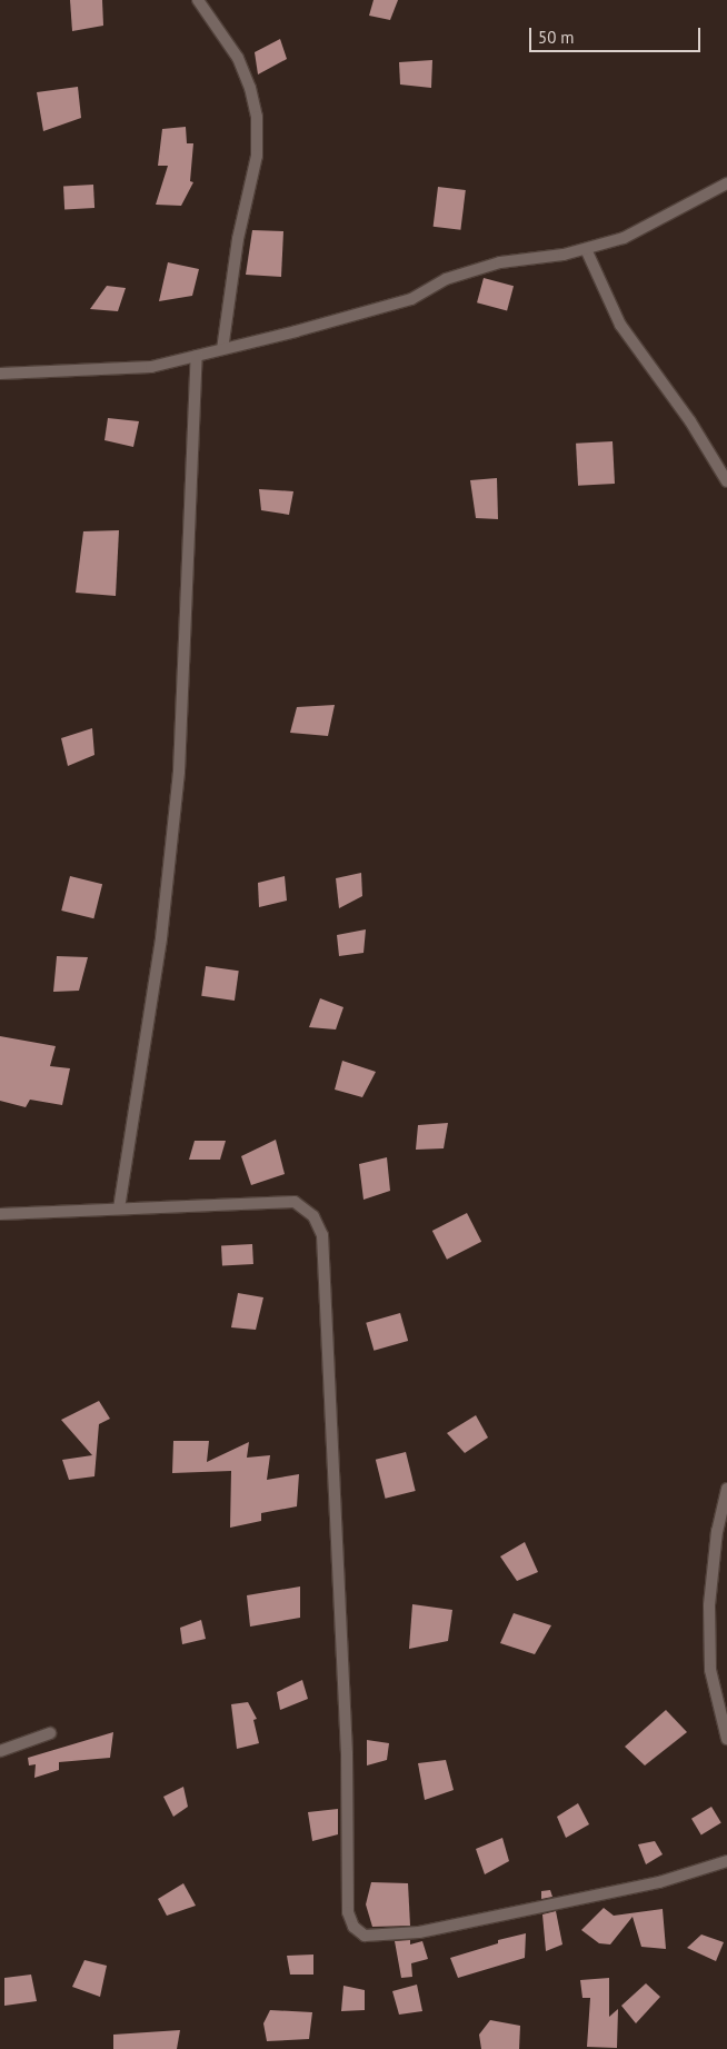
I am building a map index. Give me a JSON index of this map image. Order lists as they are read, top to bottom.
{
  "scale_bar": "50 m"
}
